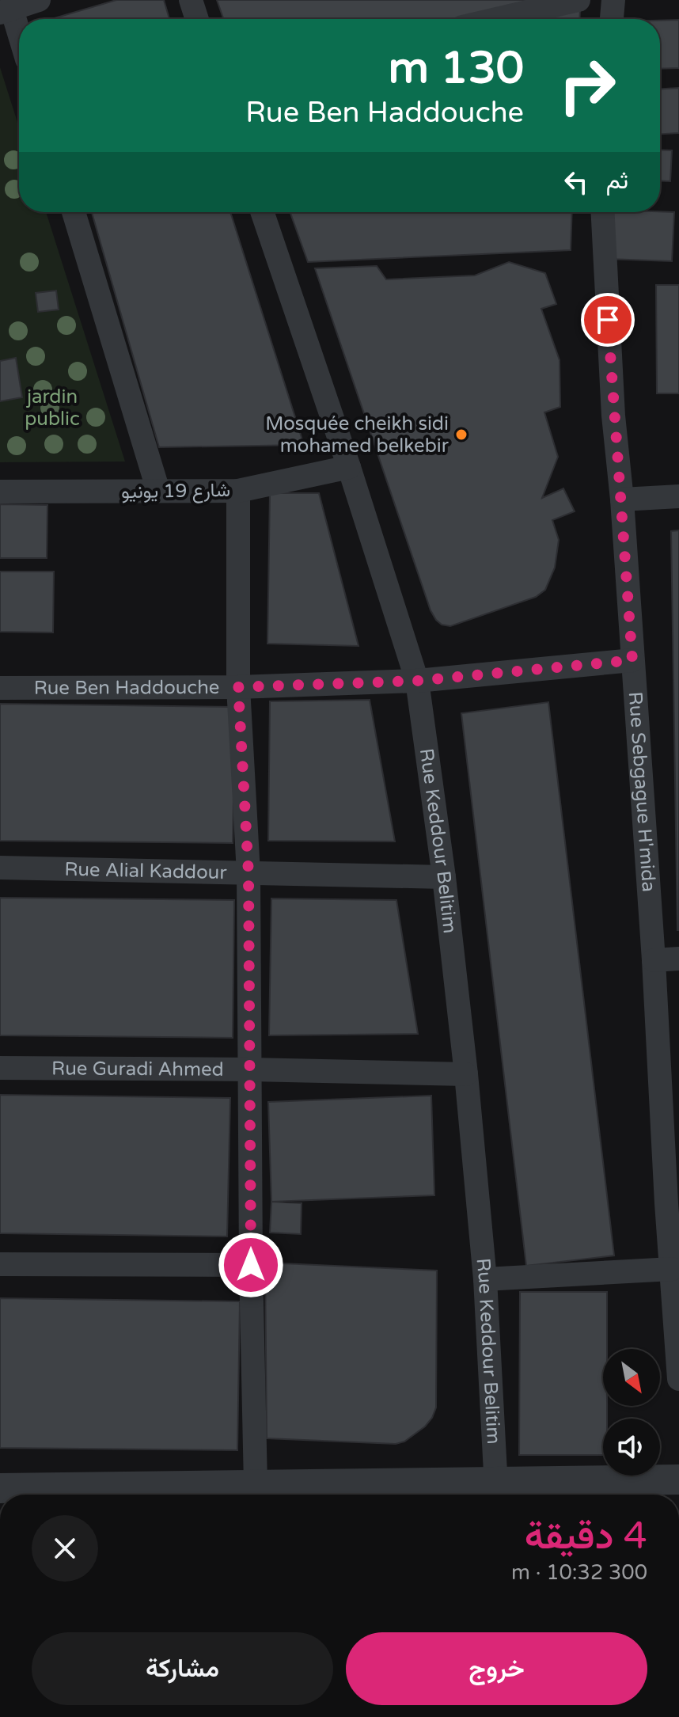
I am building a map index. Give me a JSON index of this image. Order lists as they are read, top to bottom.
{
  "streets": {
    "street": [
      "شارع 19 يونيو",
      "Rue Ben Haddouche",
      "Rue Sebgague H'mida",
      "Rue Keddour Belitim",
      "Rue Alial Kaddour",
      "Rue Guradi Ahmed"
    ]
  },
  "crossings": [
    ["شارع 19 يونيو", "Rue Keddour Belitim"],
    ["Rue Ben Haddouche", "Rue Sebgague H'mida"],
    ["Rue Ben Haddouche", "Rue Keddour Belitim"],
    ["Rue Keddour Belitim", "Rue Alial Kaddour"],
    ["Rue Keddour Belitim", "Rue Guradi Ahmed"]
  ],
  "parks": ["jardin public"],
  "places": ["Mosquée cheikh sidi mohamed belkebir"],
  "north": "bottom right",
  "page": {
    "turn": ["130 m", "Rue Ben Haddouche"],
    "then": "ثم",
    "heading": ["4 دقيقة", "300 m · 10:32"],
    "buttons": ["خروج", "مشاركة"]
  }
}
